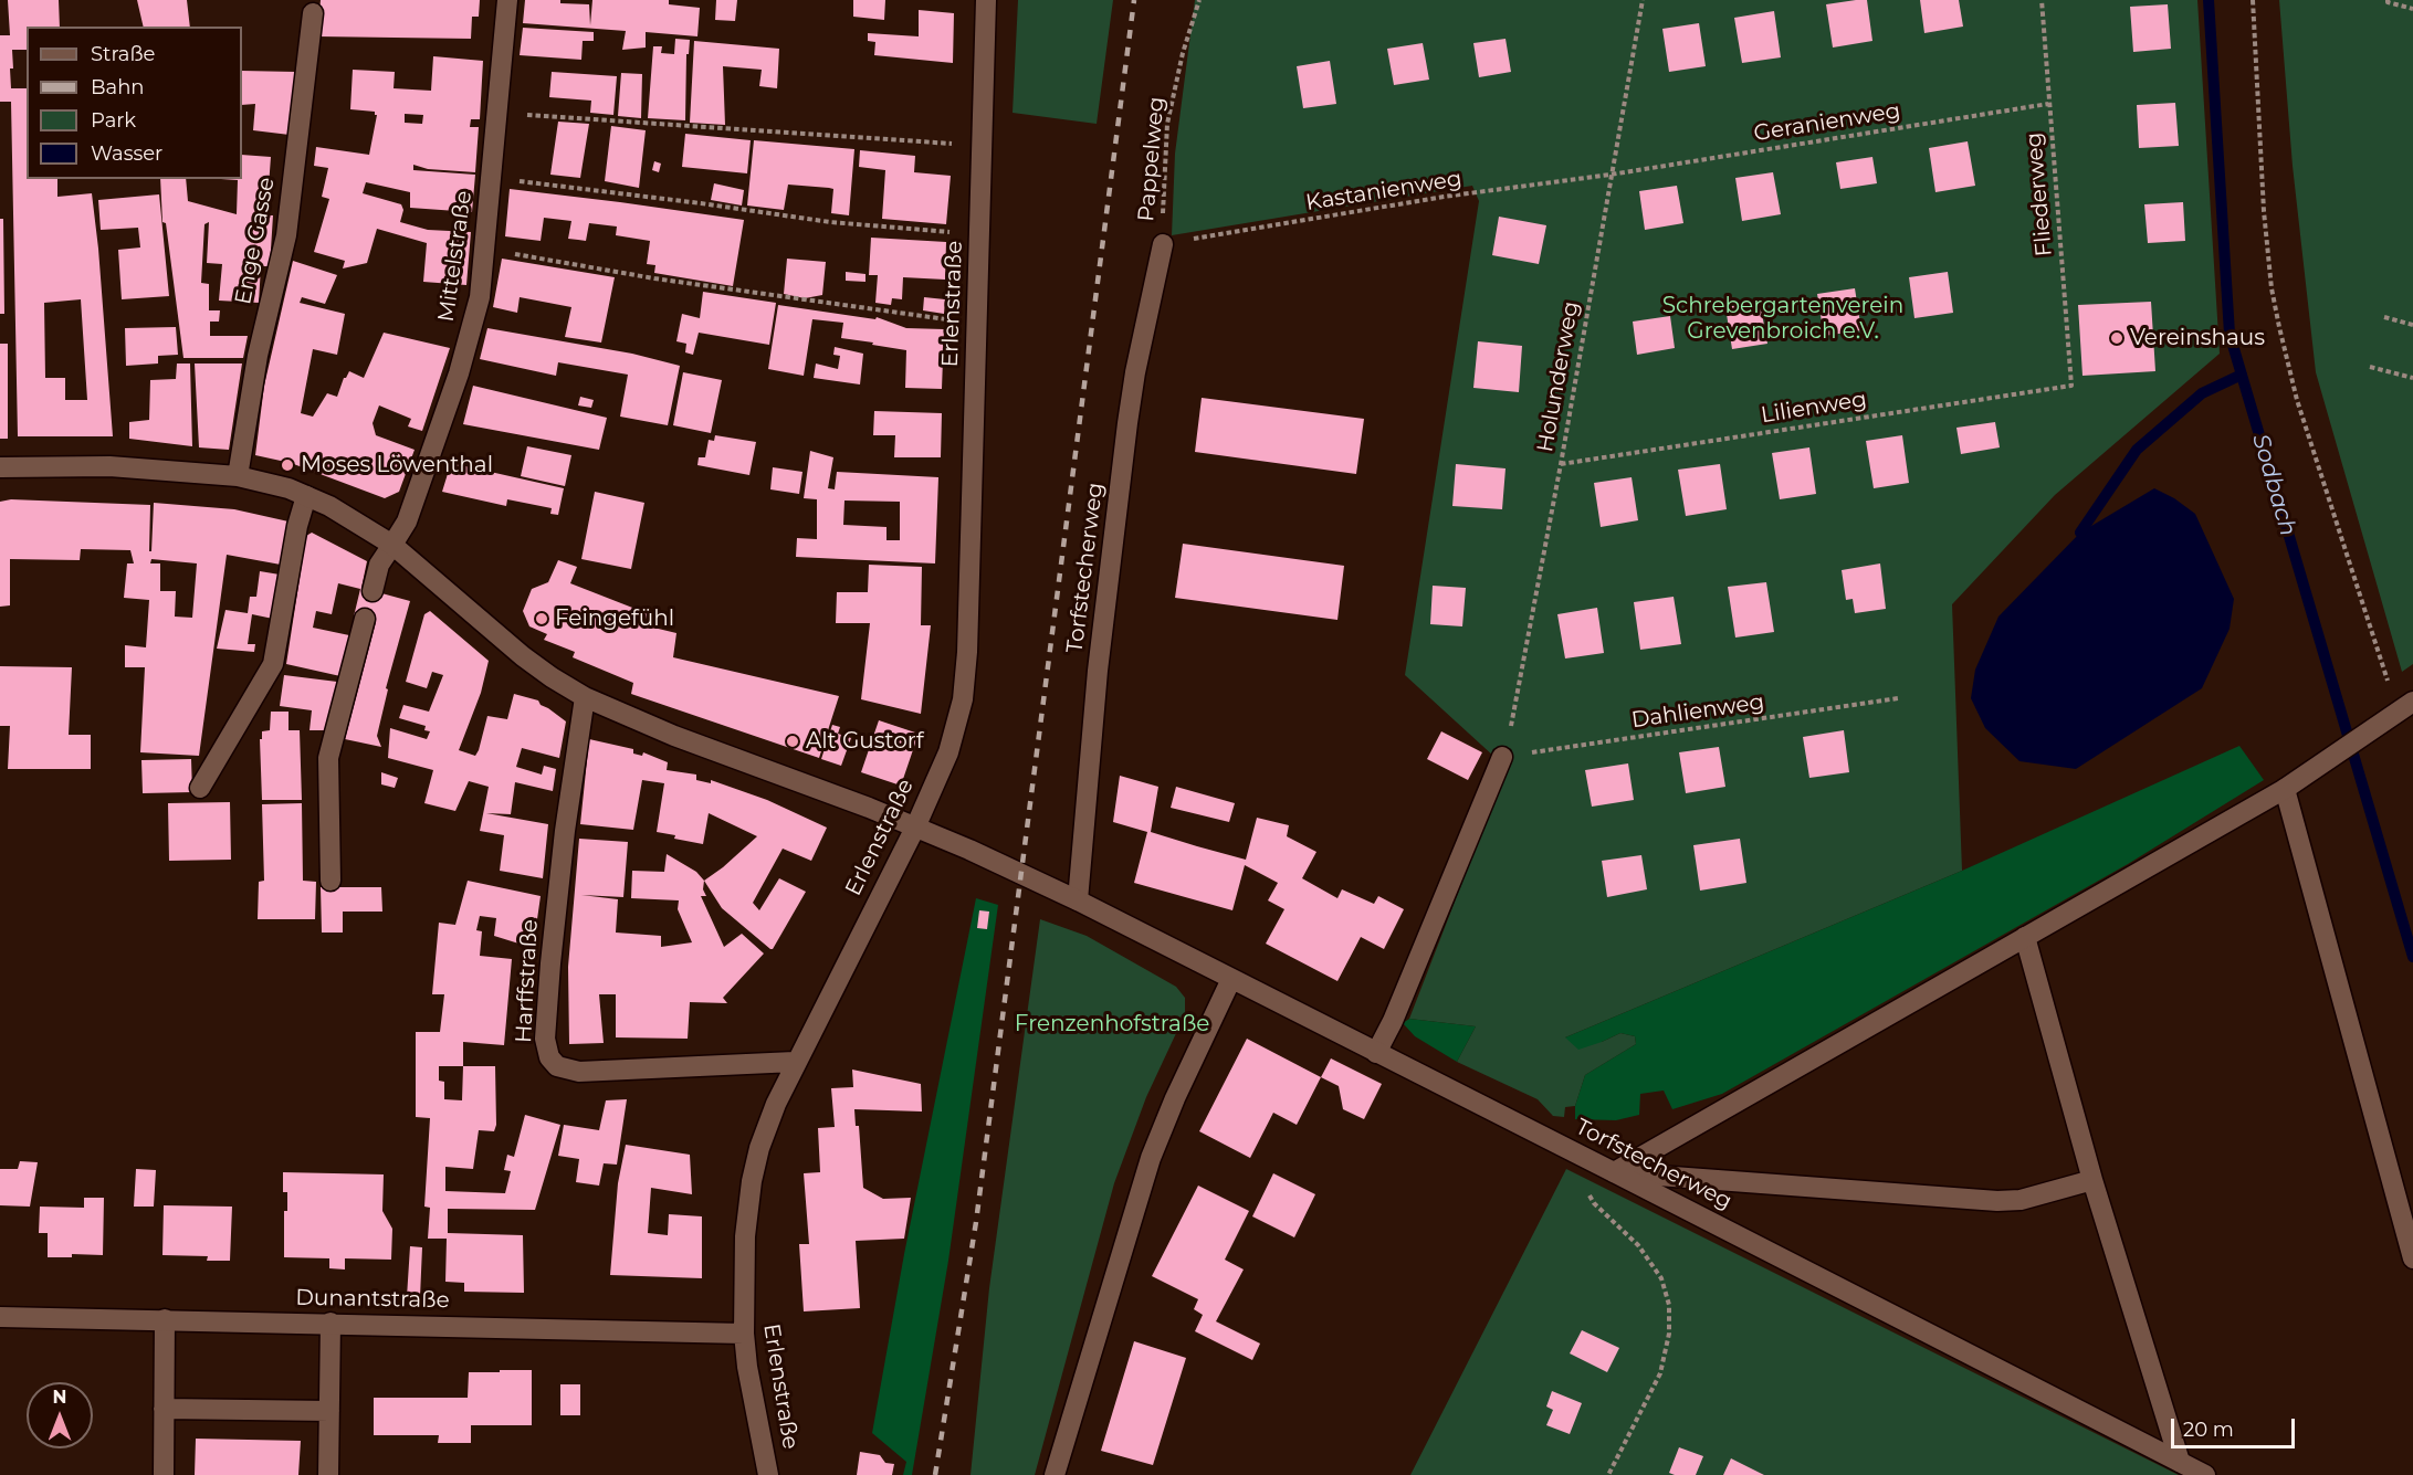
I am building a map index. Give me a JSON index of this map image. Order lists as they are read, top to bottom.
{
  "streets": {
    "street": [
      "Enge Gasse",
      "Mittelstraße",
      "Erlenstraße",
      "Torfstecherweg",
      "Harffstraße",
      "Dunantstraße"
    ],
    "path": [
      "Geranienweg",
      "Pappelweg",
      "Kastanienweg",
      "Fliederweg",
      "Holunderweg",
      "Lilienweg",
      "Dahlienweg"
    ]
  },
  "crossings": [
    ["Geranienweg", "Kastanienweg"],
    ["Geranienweg", "Fliederweg"],
    ["Geranienweg", "Holunderweg"],
    ["Pappelweg", "Kastanienweg"],
    ["Pappelweg", "Torfstecherweg"],
    ["Kastanienweg", "Holunderweg"],
    ["Kastanienweg", "Torfstecherweg"],
    ["Fliederweg", "Lilienweg"],
    ["Enge Gasse", "Torfstecherweg"],
    ["Mittelstraße", "Torfstecherweg"],
    ["Erlenstraße", "Torfstecherweg"],
    ["Erlenstraße", "Harffstraße"],
    ["Erlenstraße", "Dunantstraße"],
    ["Holunderweg", "Lilienweg"],
    ["Holunderweg", "Dahlienweg"],
    ["Torfstecherweg", "Harffstraße"]
  ],
  "water": ["Sodbach"],
  "parks": ["Schrebergartenverein Grevenbroich e.V.", "Frenzenhofstraße"],
  "places": [
    "Vereinshaus",
    "Moses Löwenthal",
    "Feingefühl",
    "Alt Gustorf"
  ],
  "legend": [
    "Straße",
    "Bahn",
    "Park",
    "Wasser"
  ],
  "scale_bar": "20 m",
  "north": "top"
}
